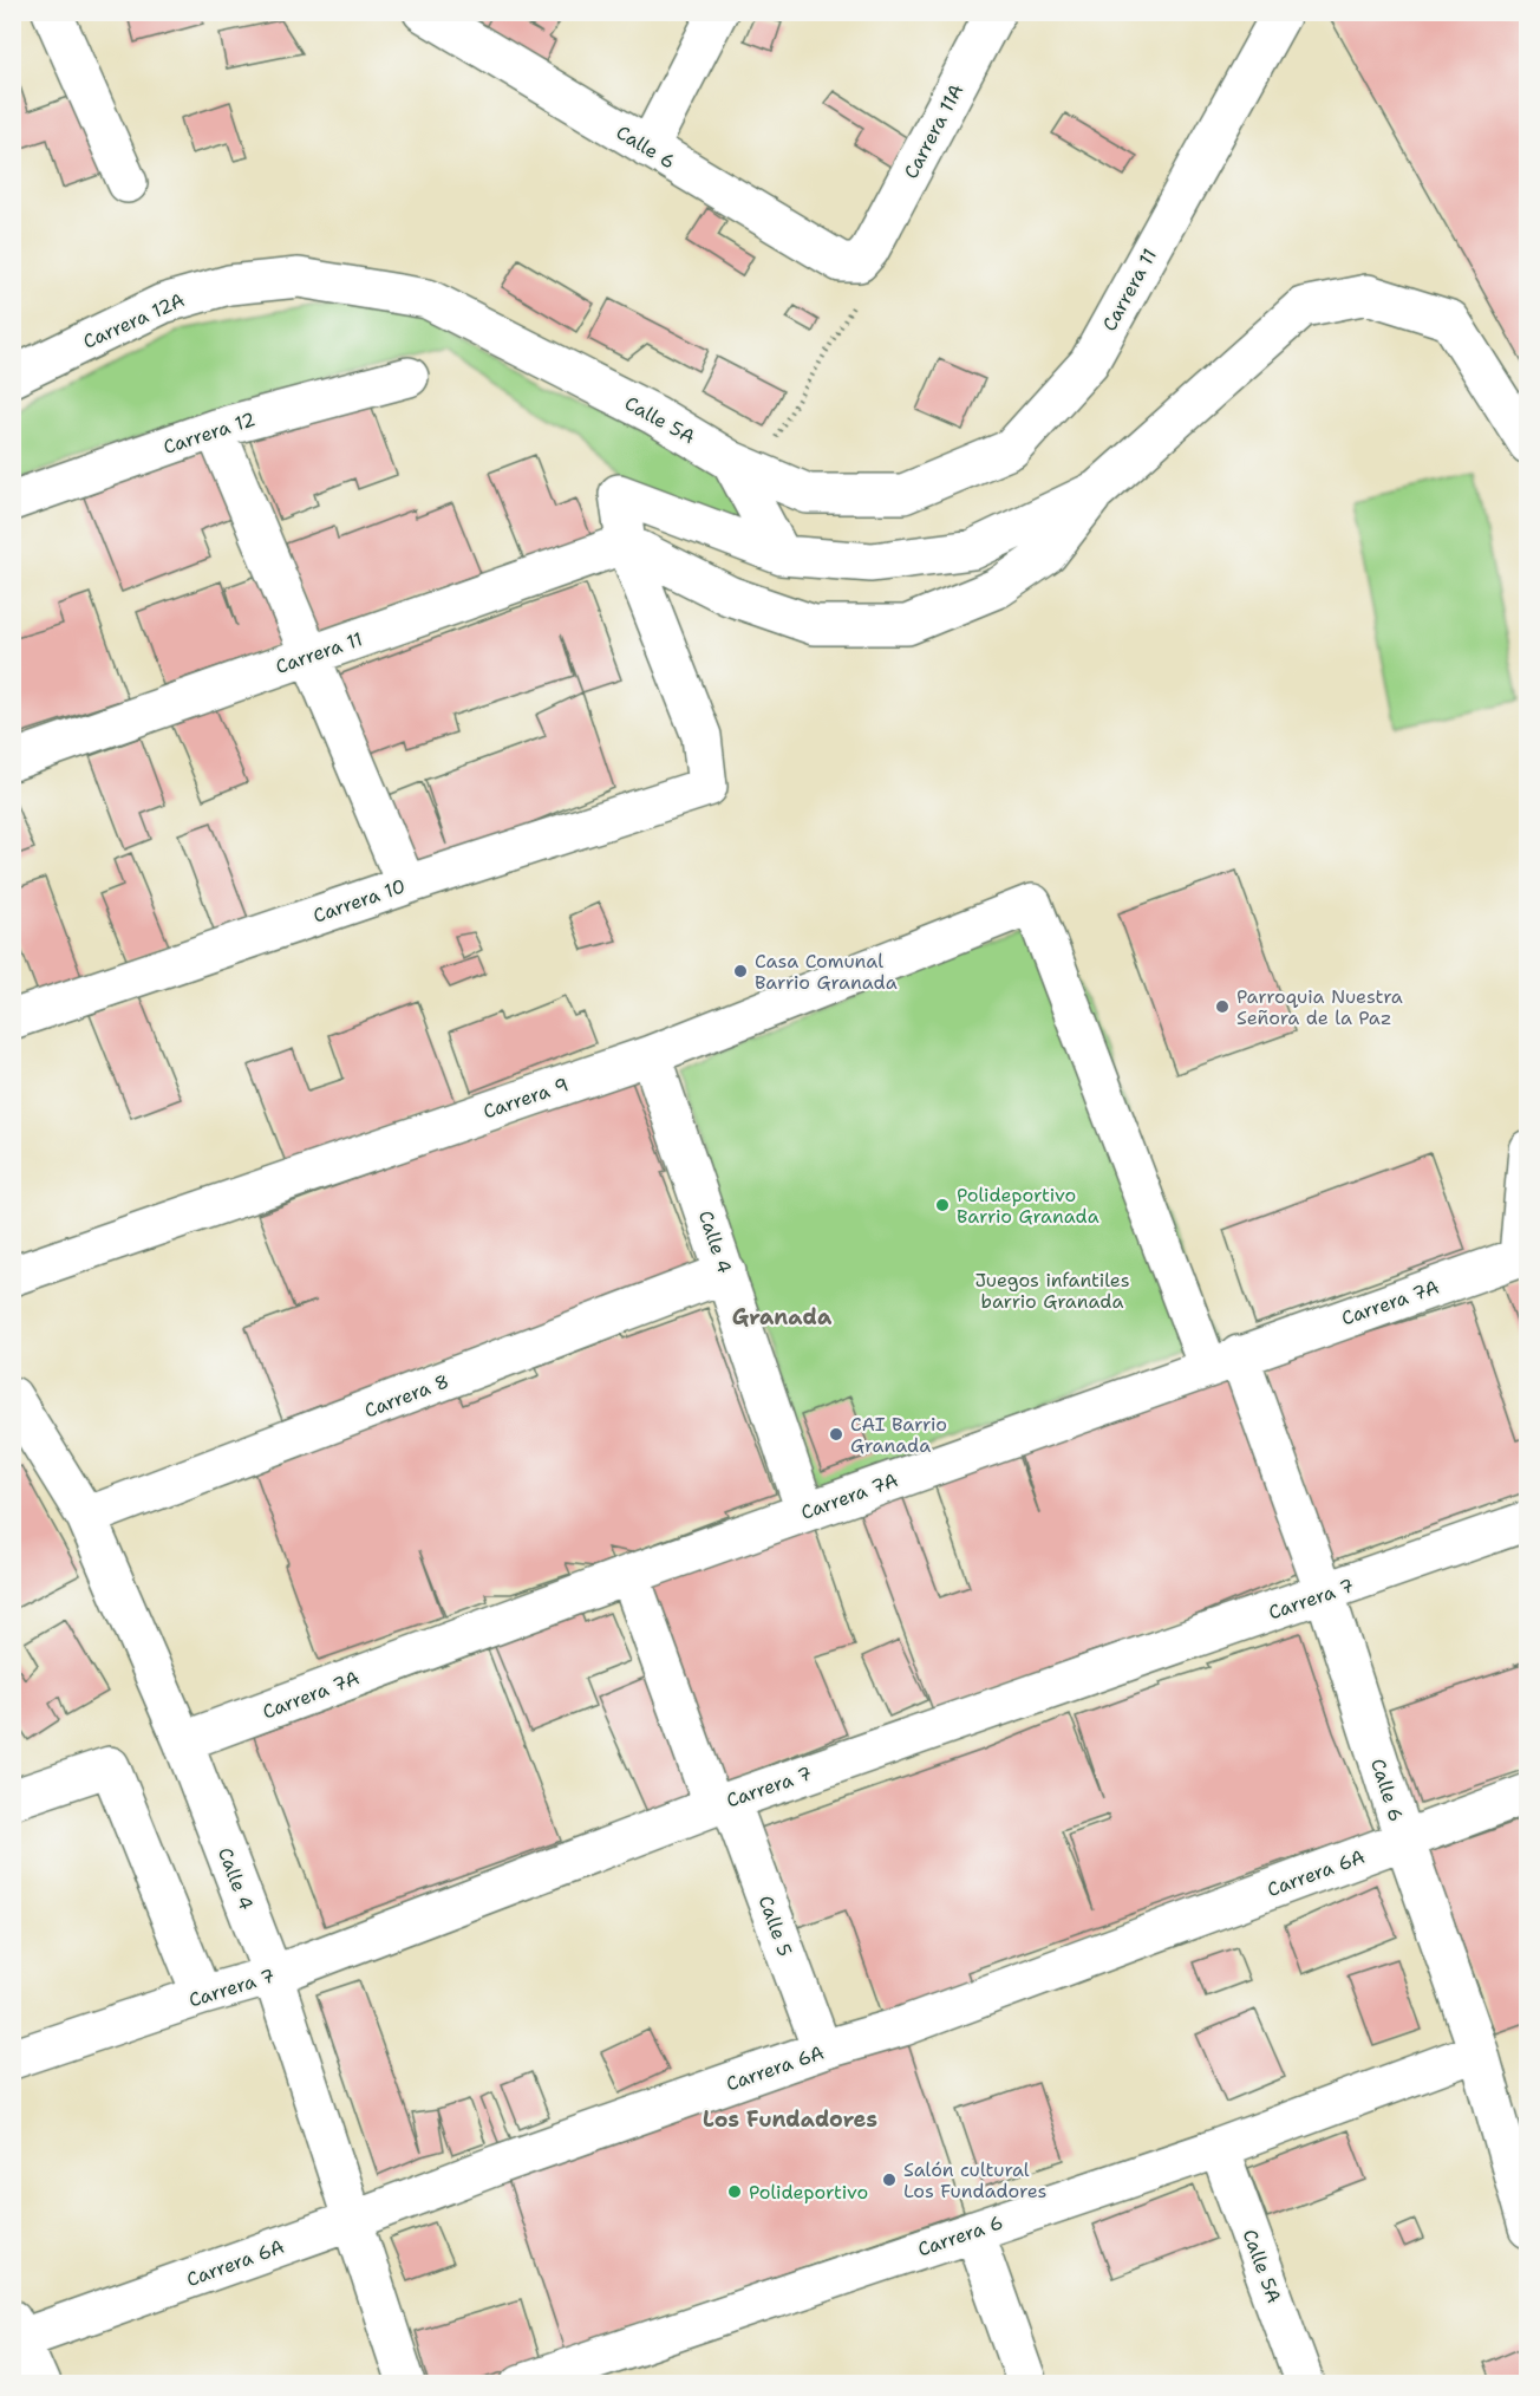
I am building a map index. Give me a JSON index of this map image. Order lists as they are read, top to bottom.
{
  "streets": {
    "street": [
      "Carrera 11A",
      "Calle 6",
      "Carrera 11",
      "Carrera 12A",
      "Calle 5A",
      "Carrera 12",
      "Carrera 10",
      "Carrera 9",
      "Calle 4",
      "Carrera 7A",
      "Carrera 8",
      "Carrera 7",
      "Carrera 6A",
      "Calle 5",
      "Carrera 6"
    ]
  },
  "crossings": [
    ["Carrera 11A", "Calle 6"],
    ["Calle 6", "Carrera 9"],
    ["Calle 6", "Carrera 7A"],
    ["Calle 6", "Carrera 7"],
    ["Calle 6", "Carrera 6A"],
    ["Calle 6", "Carrera 6"],
    ["Carrera 11", "Calle 5A"],
    ["Carrera 11", "Carrera 10"],
    ["Carrera 12A", "Calle 5A"],
    ["Calle 5A", "Carrera 6"],
    ["Carrera 9", "Calle 4"],
    ["Calle 4", "Carrera 7A"],
    ["Calle 4", "Carrera 8"],
    ["Calle 4", "Carrera 7"],
    ["Calle 4", "Carrera 6A"],
    ["Carrera 7A", "Calle 5"],
    ["Carrera 7", "Calle 5"],
    ["Carrera 6A", "Calle 5"]
  ],
  "districts": ["Granada", "Los Fundadores"],
  "parks": ["Juegos infantiles barrio Granada"],
  "places": [
    "Casa Comunal Barrio Granada",
    "Parroquia Nuestra Señora de la Paz",
    "Polideportivo Barrio Granada",
    "CAI Barrio Granada",
    "Salón cultural Los Fundadores",
    "Polideportivo"
  ]
}
